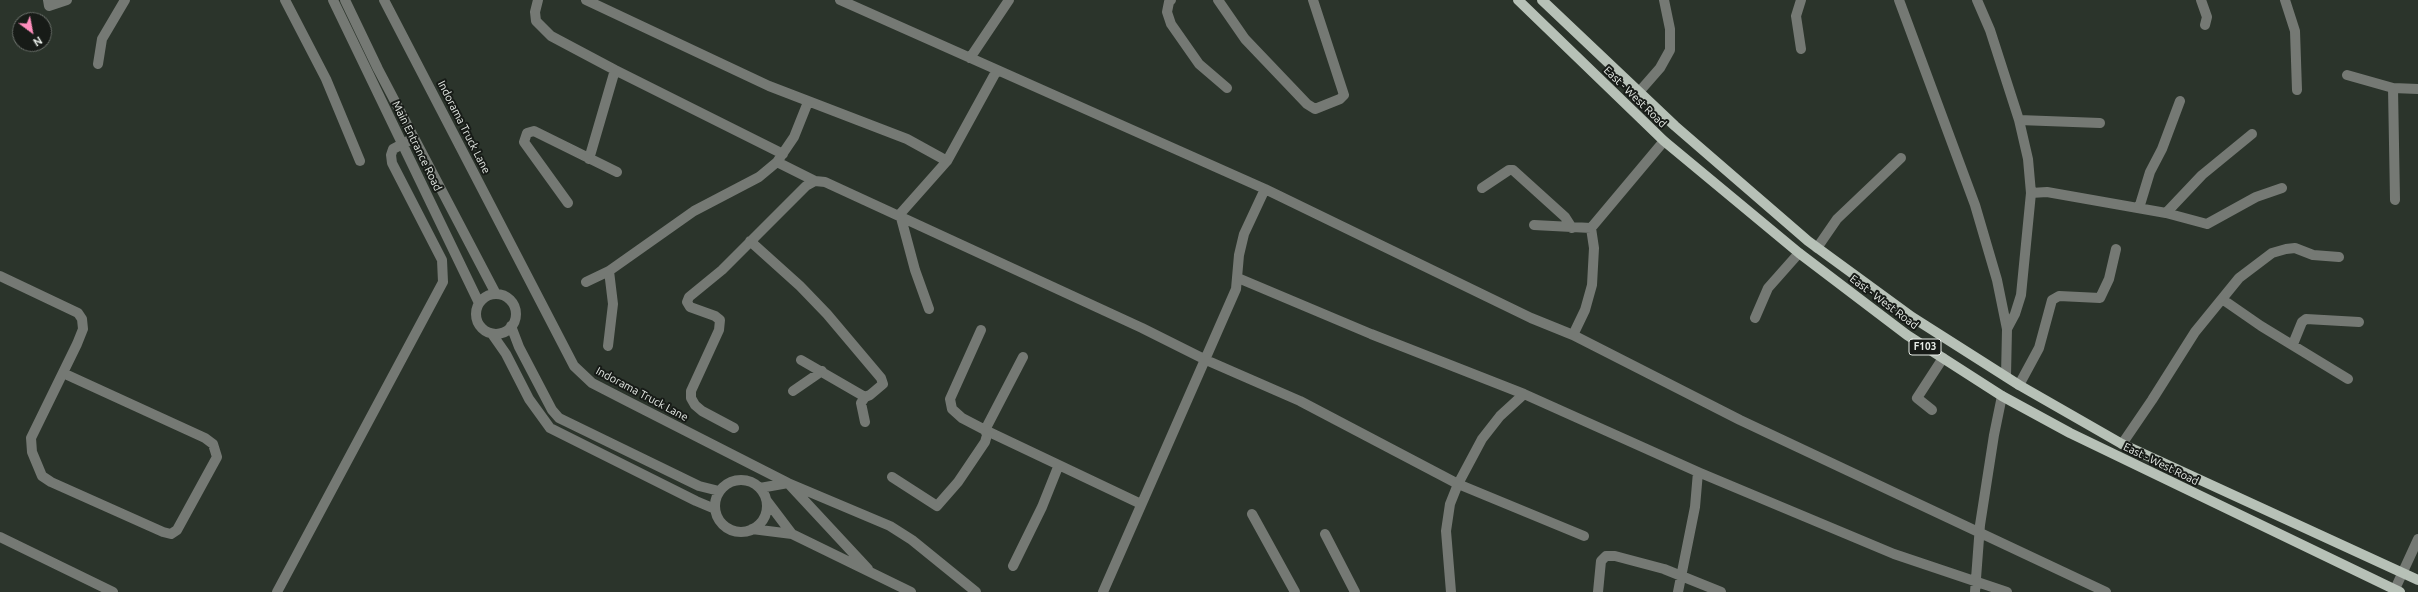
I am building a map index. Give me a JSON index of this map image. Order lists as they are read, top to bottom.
{
  "streets": {
    "main road": ["East - West Road", "F103"],
    "street": ["Indorama Truck Lane", "Main Entrance Road"]
  },
  "north": "bottom right"
}
